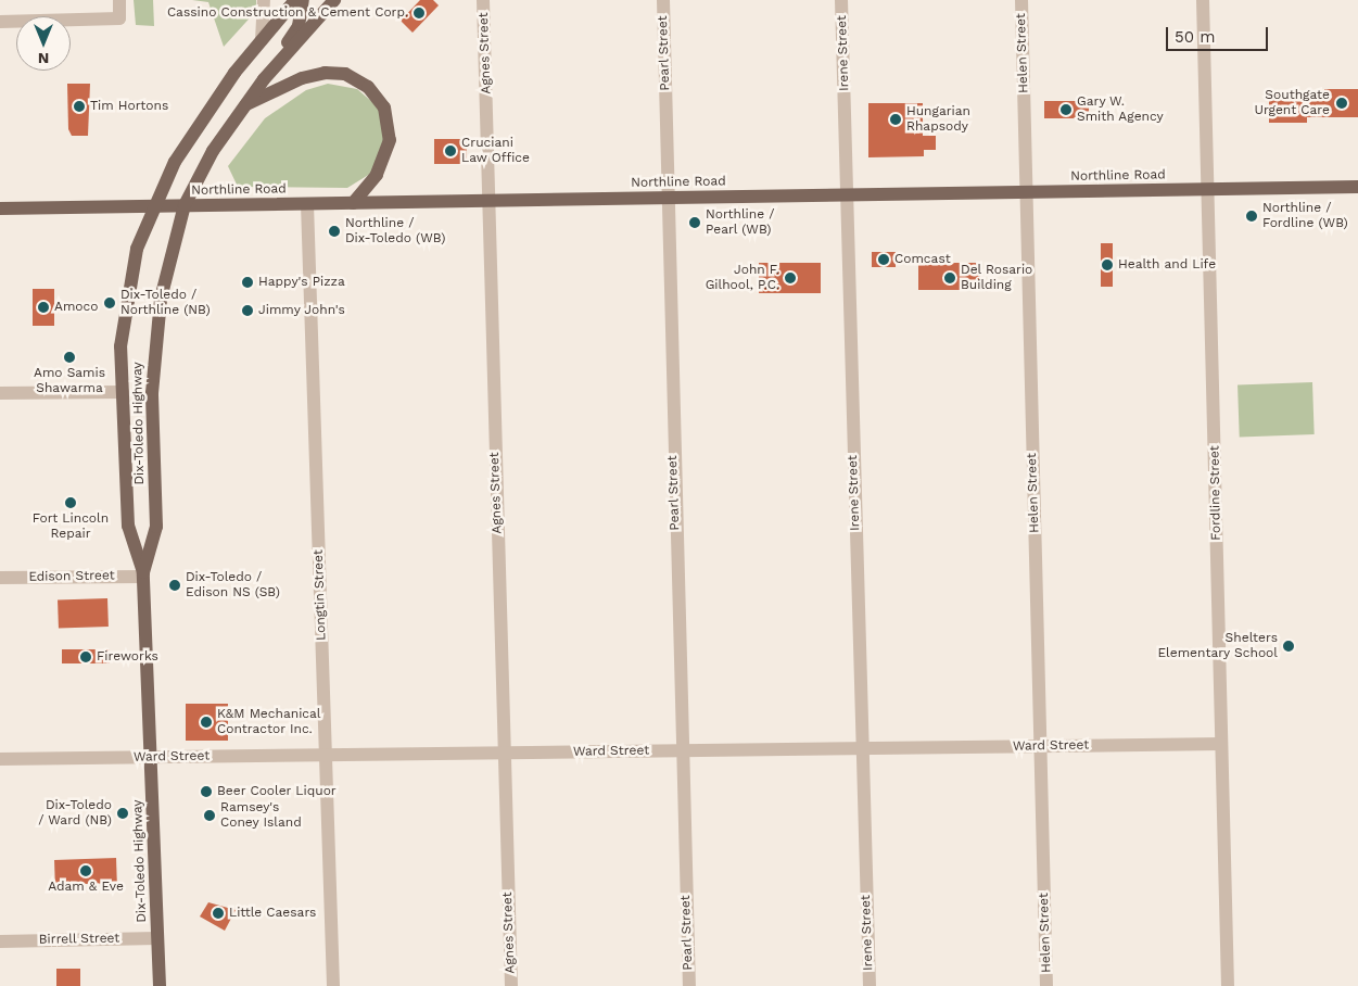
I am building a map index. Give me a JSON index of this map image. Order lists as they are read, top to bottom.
{
  "streets": {
    "main road": ["Northline Road", "Dix-Toledo Highway"],
    "street": [
      "Agnes Street",
      "Pearl Street",
      "Irene Street",
      "Helen Street",
      "Fordline Street",
      "Edison Street",
      "Longtin Street",
      "Ward Street",
      "Birrell Street"
    ]
  },
  "crossings": [
    ["Agnes Street", "Northline Road"],
    ["Agnes Street", "Ward Street"],
    ["Pearl Street", "Northline Road"],
    ["Pearl Street", "Ward Street"],
    ["Irene Street", "Northline Road"],
    ["Irene Street", "Ward Street"],
    ["Helen Street", "Northline Road"],
    ["Helen Street", "Ward Street"],
    ["Northline Road", "Dix-Toledo Highway"],
    ["Northline Road", "Fordline Street"],
    ["Northline Road", "Longtin Street"],
    ["Dix-Toledo Highway", "Edison Street"],
    ["Dix-Toledo Highway", "Ward Street"],
    ["Dix-Toledo Highway", "Birrell Street"],
    ["Fordline Street", "Ward Street"],
    ["Longtin Street", "Ward Street"]
  ],
  "places": [
    "Cassino Construction & Cement Corp.",
    "Southgate Urgent Care",
    "Tim Hortons",
    "Gary W. Smith Agency",
    "Hungarian Rhapsody",
    "Cruciani Law Office",
    "Northline / Fordline (WB)",
    "Northline / Pearl (WB)",
    "Northline / Dix-Toledo (WB)",
    "Comcast",
    "Health and Life",
    "John F. Gilhool, P.C.",
    "Del Rosario Building",
    "Happy's Pizza",
    "Dix-Toledo / Northline (NB)",
    "Amoco",
    "Jimmy John's",
    "Amo Samis Shawarma",
    "Fort Lincoln Repair",
    "Dix-Toledo / Edison NS (SB)",
    "Shelters Elementary School",
    "Fireworks",
    "K&M Mechanical Contractor Inc.",
    "Beer Cooler Liquor",
    "Dix-Toledo / Ward (NB)",
    "Ramsey's Coney Island",
    "Adam & Eve",
    "Little Caesars"
  ],
  "scale_bar": "50 m",
  "north": "bottom"
}
